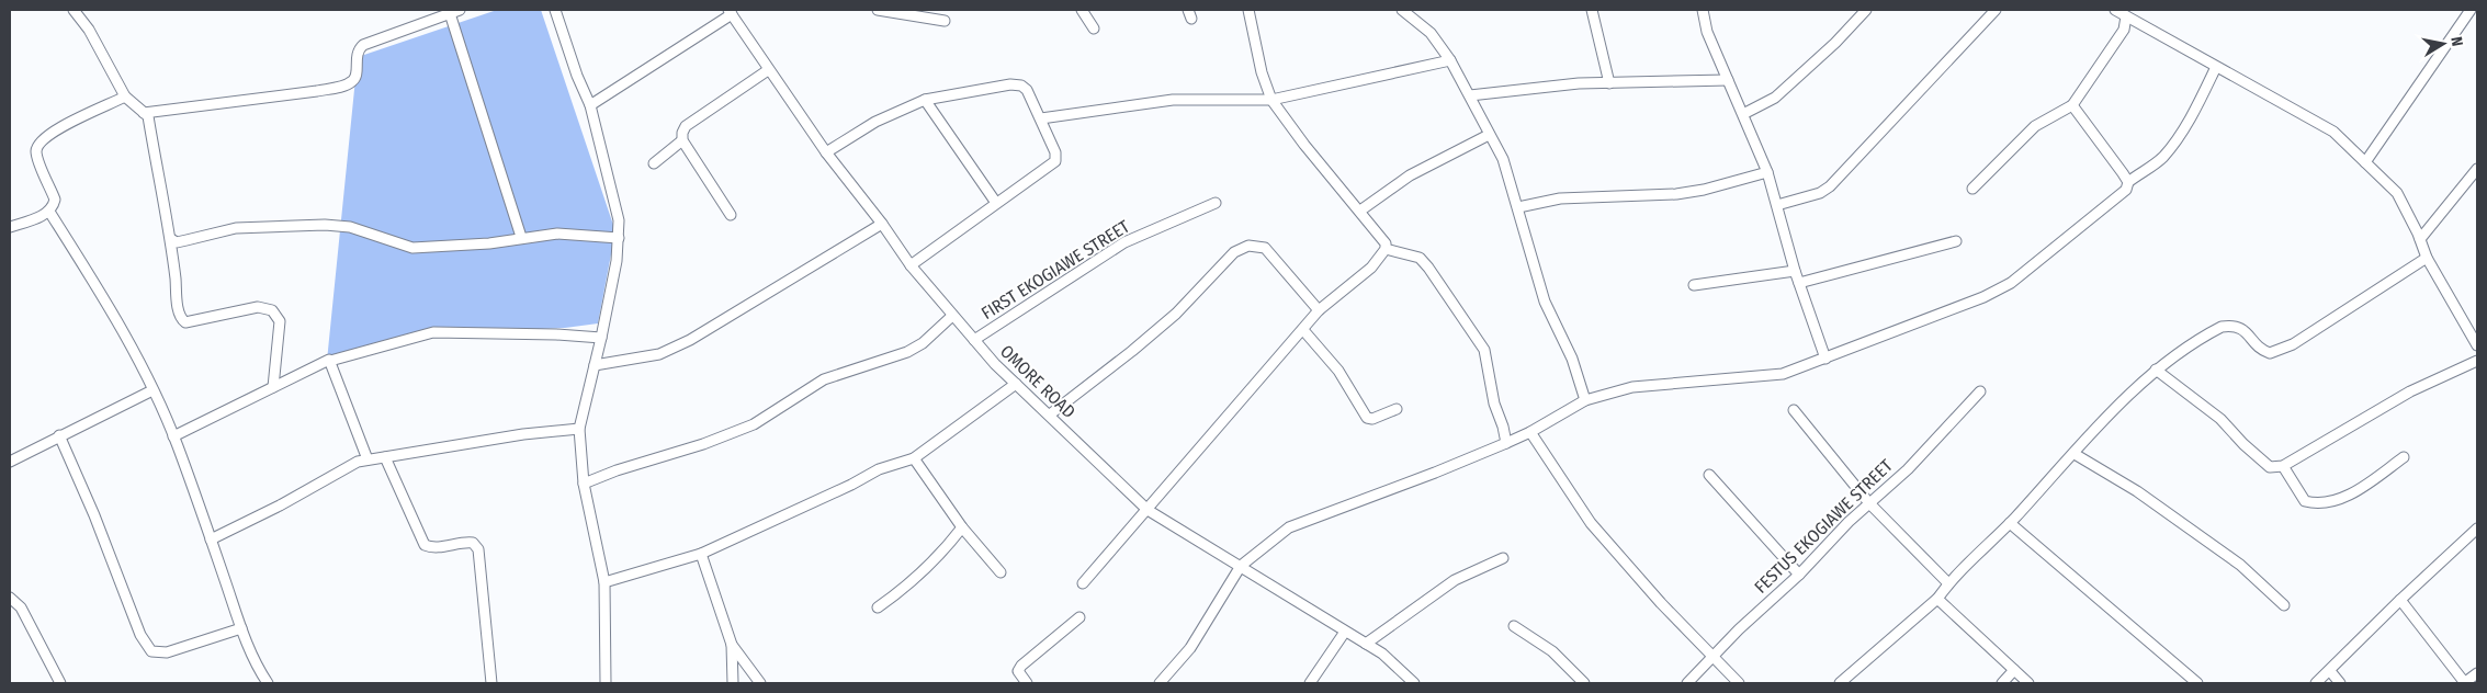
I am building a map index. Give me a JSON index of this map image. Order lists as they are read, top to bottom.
{
  "streets": {
    "street": ["FIRST EKOGIAWE STREET", "OMORE ROAD", "FESTUS EKOGIAWE STREET"]
  },
  "crossings": [
    ["FIRST EKOGIAWE STREET", "OMORE ROAD"]
  ],
  "north": "right"
}
